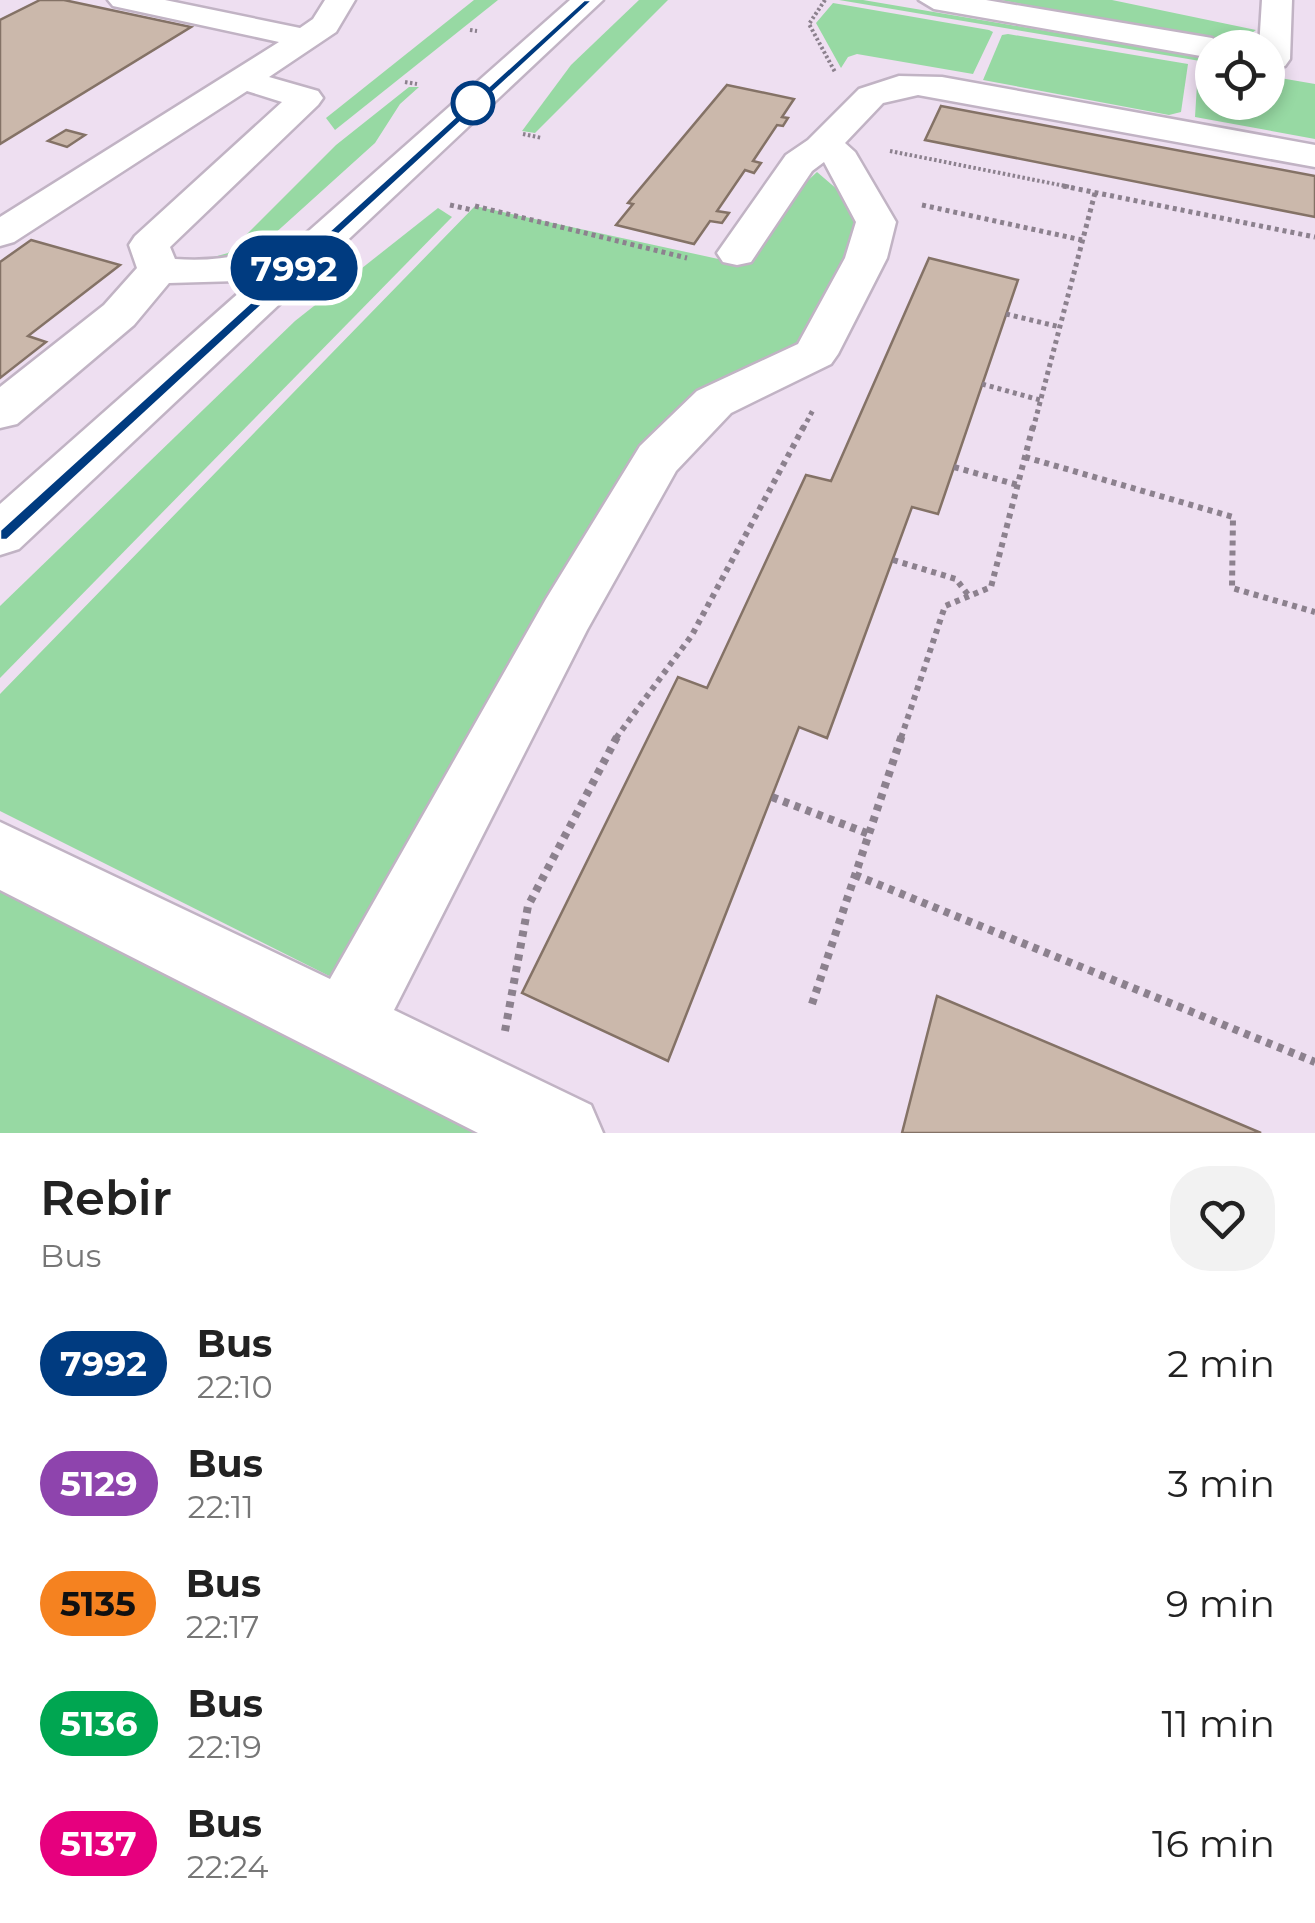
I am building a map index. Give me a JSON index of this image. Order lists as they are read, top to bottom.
{
  "lines": ["bus line 7992"],
  "page": {
    "on_map": "7992",
    "heading": ["Rebir", "Bus"],
    "list": [
      {
        "mark": "7992",
        "name": "Bus",
        "note": "22:10",
        "value": "2 min"
      },
      {
        "mark": "5129",
        "name": "Bus",
        "note": "22:11",
        "value": "3 min"
      },
      {
        "mark": "5135",
        "name": "Bus",
        "note": "22:17",
        "value": "9 min"
      },
      {
        "mark": "5136",
        "name": "Bus",
        "note": "22:19",
        "value": "11 min"
      },
      {
        "mark": "5137",
        "name": "Bus",
        "note": "22:24",
        "value": "16 min"
      }
    ]
  }
}
